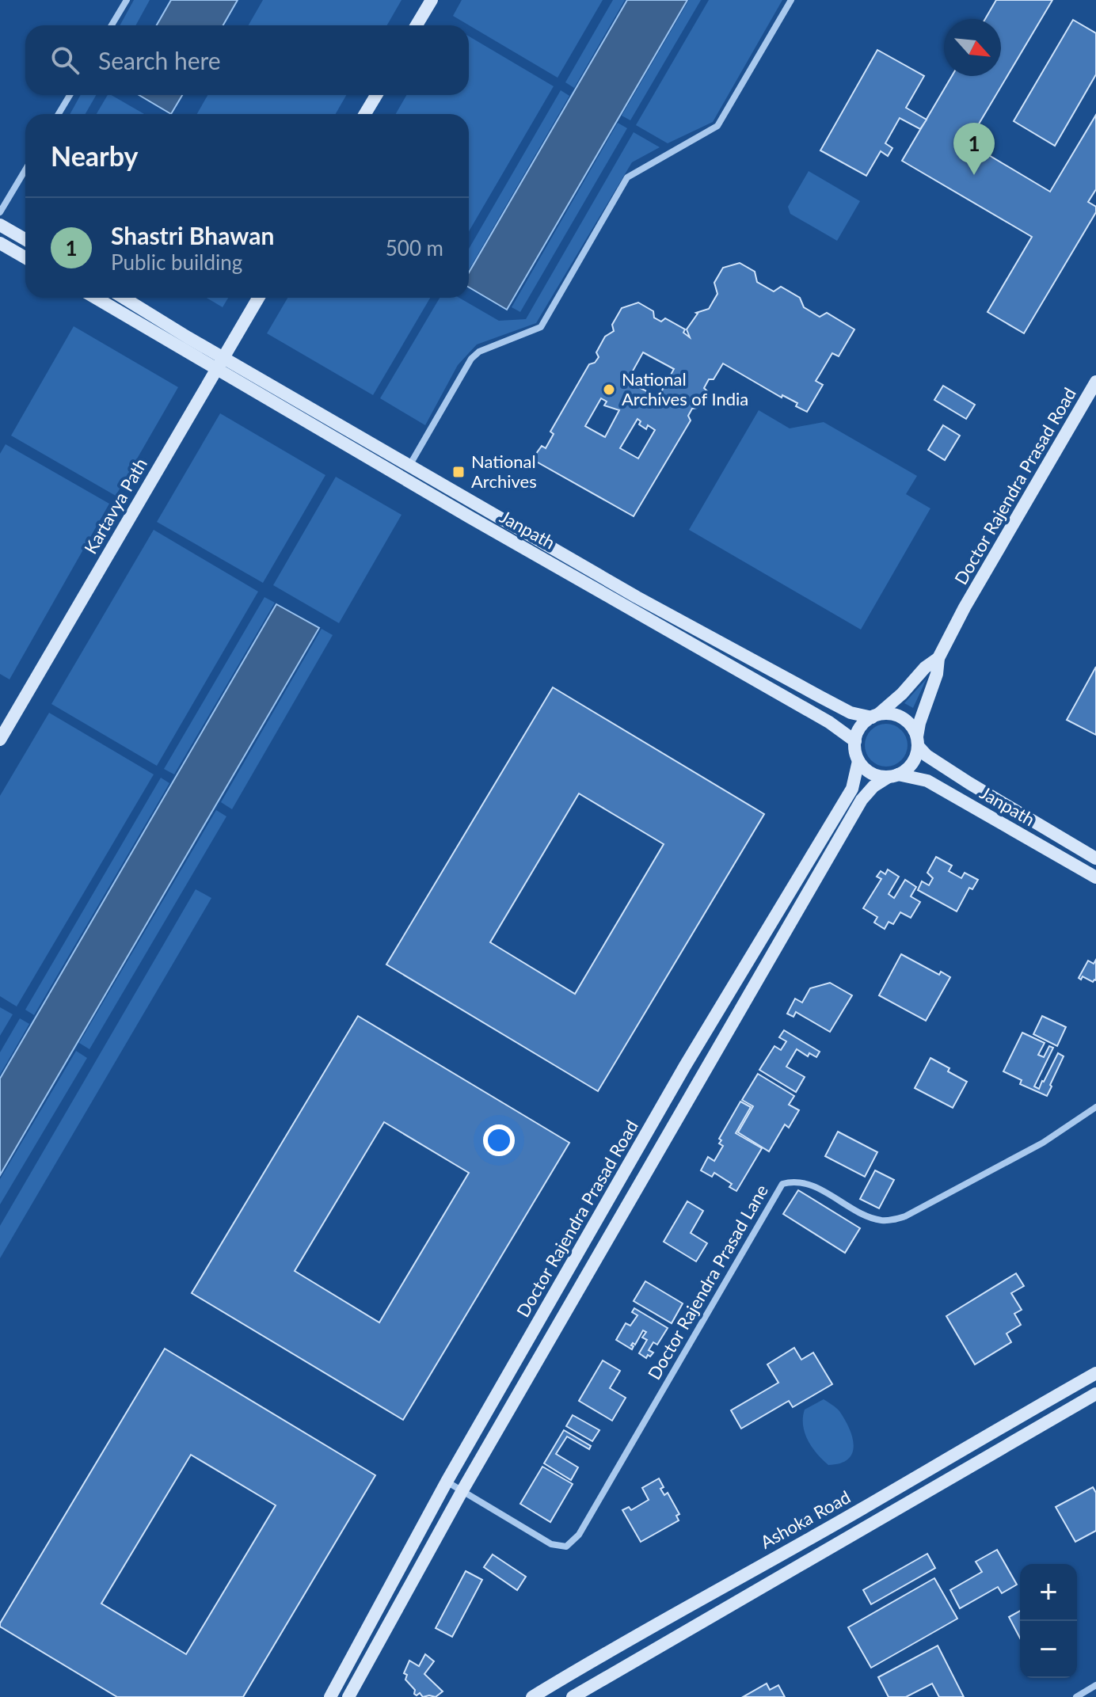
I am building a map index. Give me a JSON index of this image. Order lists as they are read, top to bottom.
{
  "streets": {
    "main road": [
      "Doctor Rajendra Prasad Road",
      "Kartavya Path",
      "Janpath",
      "Ashoka Road"
    ],
    "street": ["Doctor Rajendra Prasad Lane"]
  },
  "crossings": [
    ["Doctor Rajendra Prasad Road", "Janpath"],
    ["Doctor Rajendra Prasad Road", "Doctor Rajendra Prasad Lane"],
    ["Kartavya Path", "Janpath"]
  ],
  "places": {
    "other": ["National Archives of India"],
    "transit": ["National Archives"]
  },
  "north": "bottom right",
  "page": {
    "search": "Search here",
    "heading": "Nearby",
    "pins": "1",
    "list": [
      {
        "mark": "1",
        "name": "Shastri Bhawan",
        "note": "Public building",
        "value": "500 m"
      }
    ],
    "map_buttons": ["+", "−"]
  }
}
